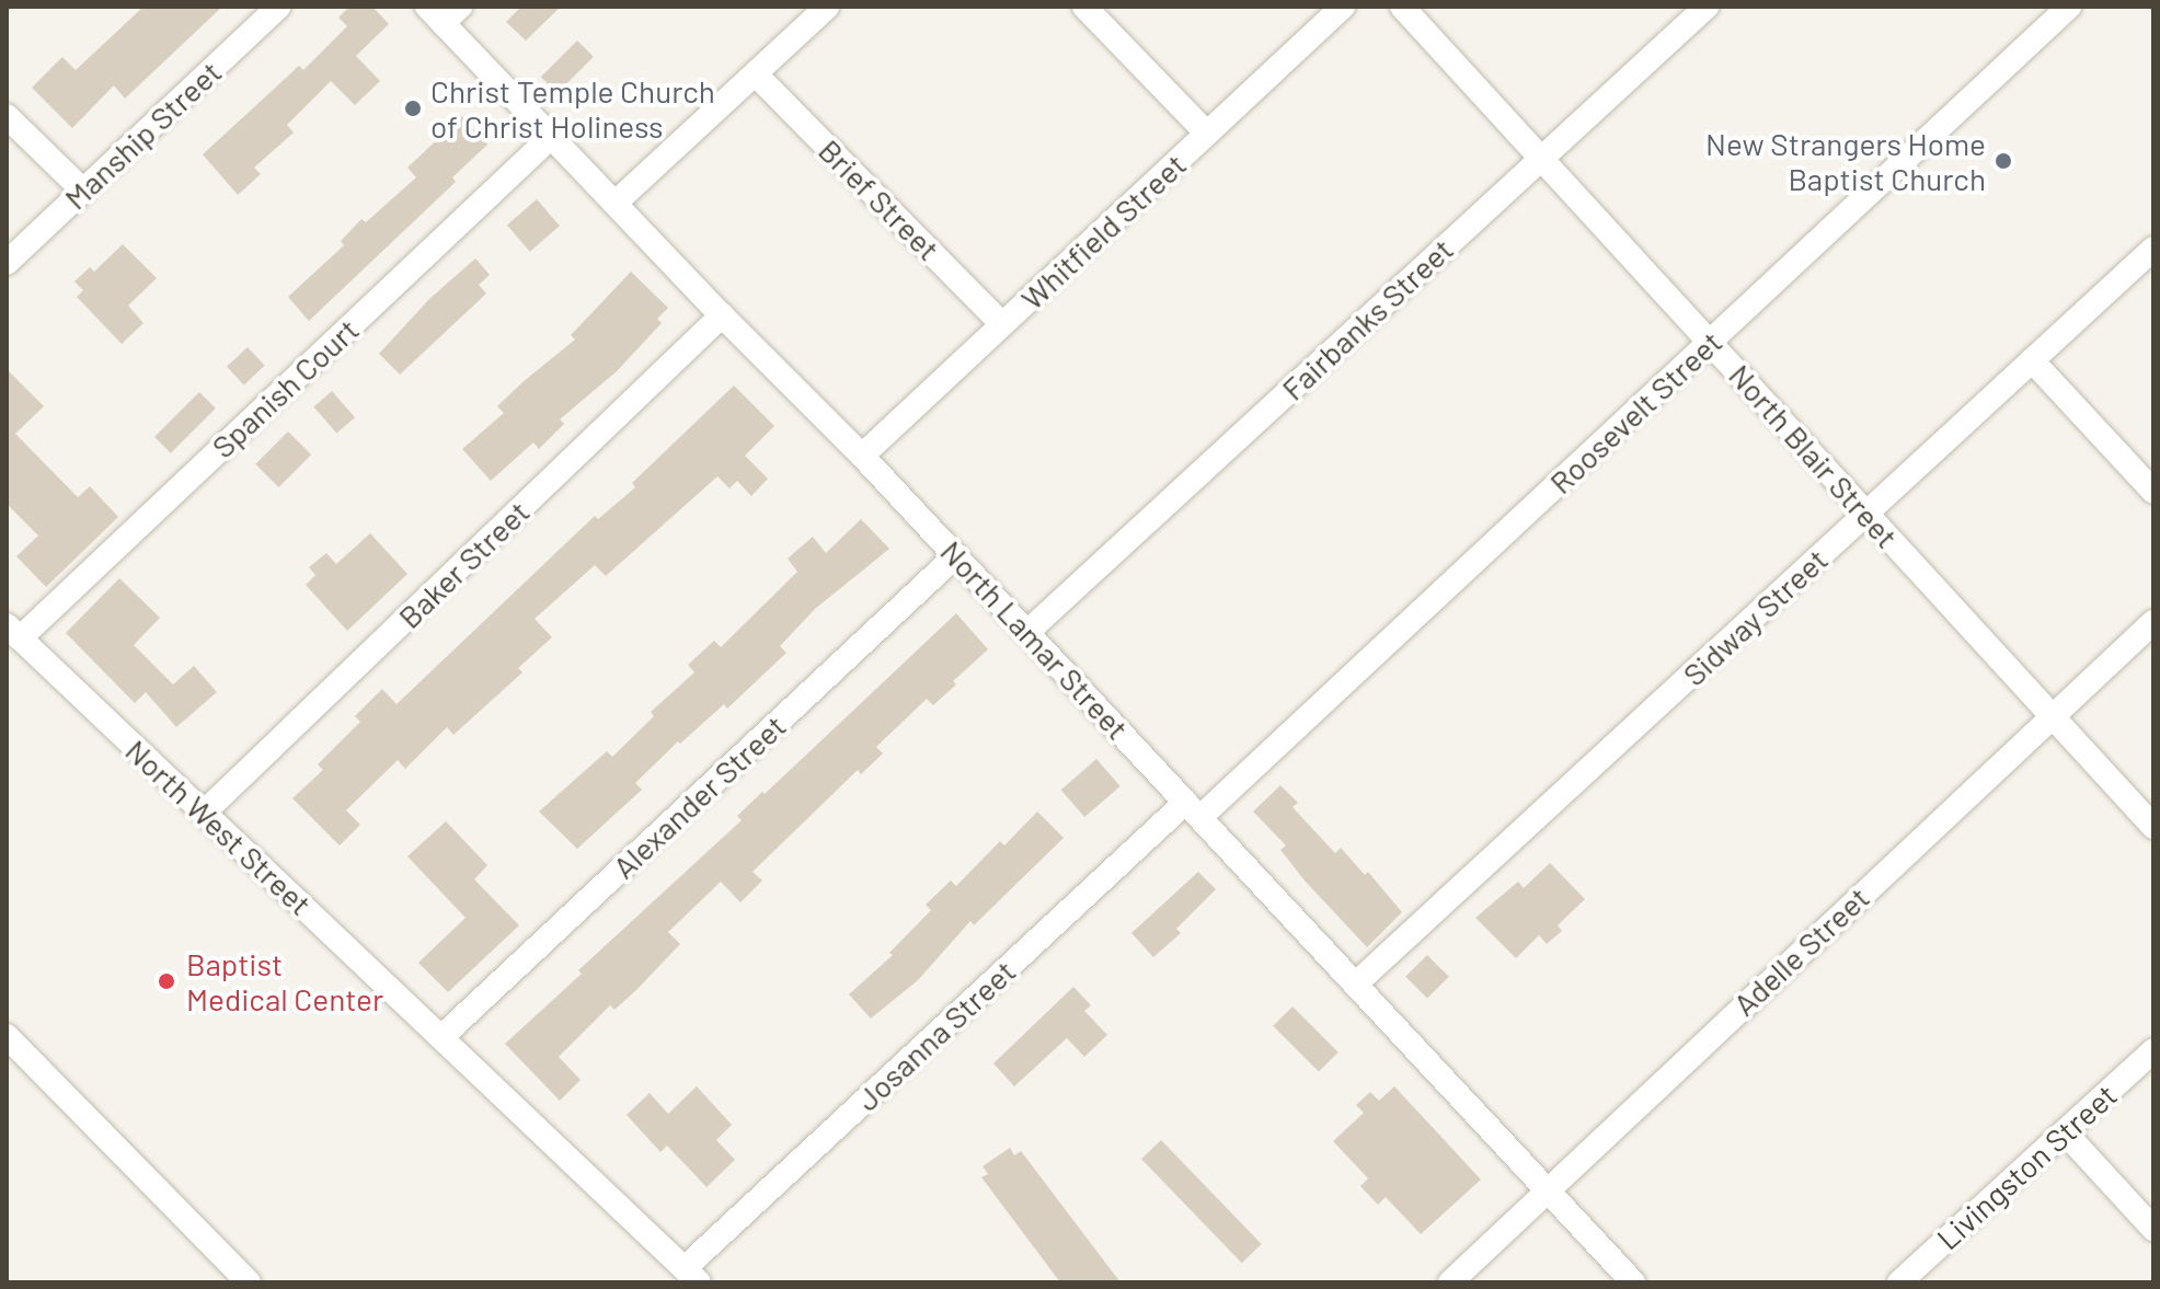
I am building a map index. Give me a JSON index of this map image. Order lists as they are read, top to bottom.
{
  "streets": {
    "street": [
      "Manship Street",
      "Brief Street",
      "Whitfield Street",
      "Fairbanks Street",
      "Spanish Court",
      "Roosevelt Street",
      "North Blair Street",
      "Baker Street",
      "Sidway Street",
      "North Lamar Street",
      "Alexander Street",
      "North West Street",
      "Adelle Street",
      "Josanna Street",
      "Livingston Street"
    ]
  },
  "crossings": [
    ["Brief Street", "Whitfield Street"],
    ["Whitfield Street", "North Lamar Street"],
    ["Fairbanks Street", "North Blair Street"],
    ["Fairbanks Street", "North Lamar Street"],
    ["Spanish Court", "North Lamar Street"],
    ["Spanish Court", "North West Street"],
    ["Roosevelt Street", "North Blair Street"],
    ["Roosevelt Street", "North Lamar Street"],
    ["Roosevelt Street", "Josanna Street"],
    ["North Blair Street", "Sidway Street"],
    ["North Blair Street", "Adelle Street"],
    ["Baker Street", "North Lamar Street"],
    ["Baker Street", "North West Street"],
    ["Sidway Street", "North Lamar Street"],
    ["North Lamar Street", "Alexander Street"],
    ["North Lamar Street", "Adelle Street"],
    ["North Lamar Street", "Josanna Street"],
    ["Alexander Street", "North West Street"],
    ["North West Street", "Josanna Street"]
  ],
  "places": ["Christ Temple Church of Christ Holiness", "New Strangers Home Baptist Church", "Baptist Medical Center"]
}
